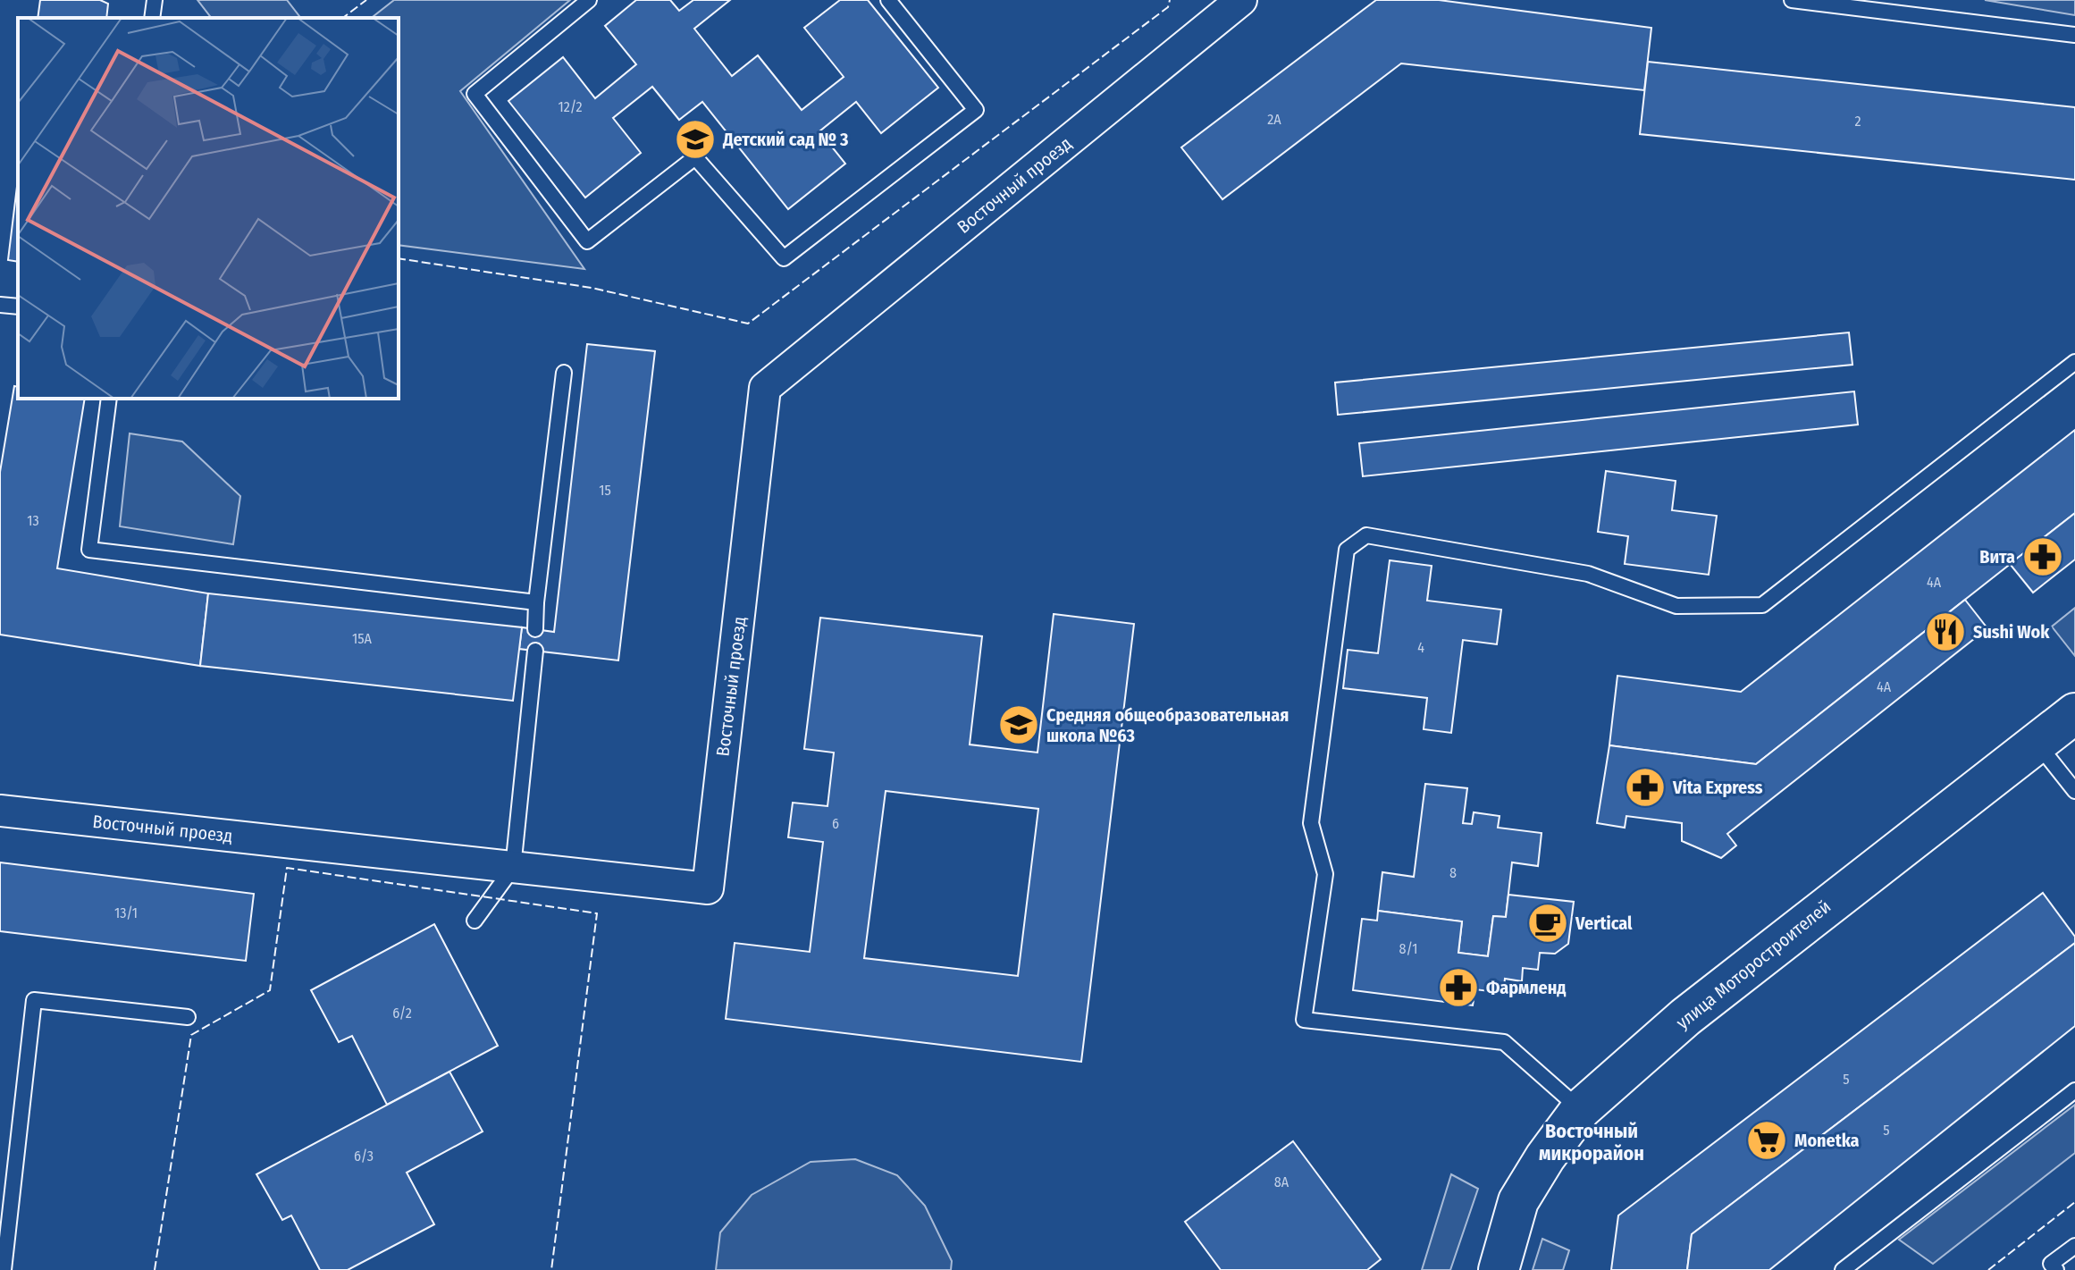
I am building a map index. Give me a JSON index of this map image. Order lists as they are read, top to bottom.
{
  "streets": {
    "street": ["Восточный проезд", "улица Моторостроителей"]
  },
  "districts": ["Восточный микрорайон"],
  "places": {
    "school or university": ["Детский сад № 3", "Средняя общеобразовательная школа №63"],
    "pharmacy": ["Вита", "Vita Express", "Фармленд"],
    "restaurant": ["Sushi Wok"],
    "cafe": ["Vertical"],
    "supermarket": ["Monetka"]
  },
  "house_numbers": [
    "12/2",
    "2А",
    "2",
    "15",
    "13",
    "4А",
    "15А",
    "4",
    "4А",
    "6",
    "8",
    "13/1",
    "8/1",
    "6/2",
    "5",
    "5",
    "6/3",
    "8А"
  ]
}
